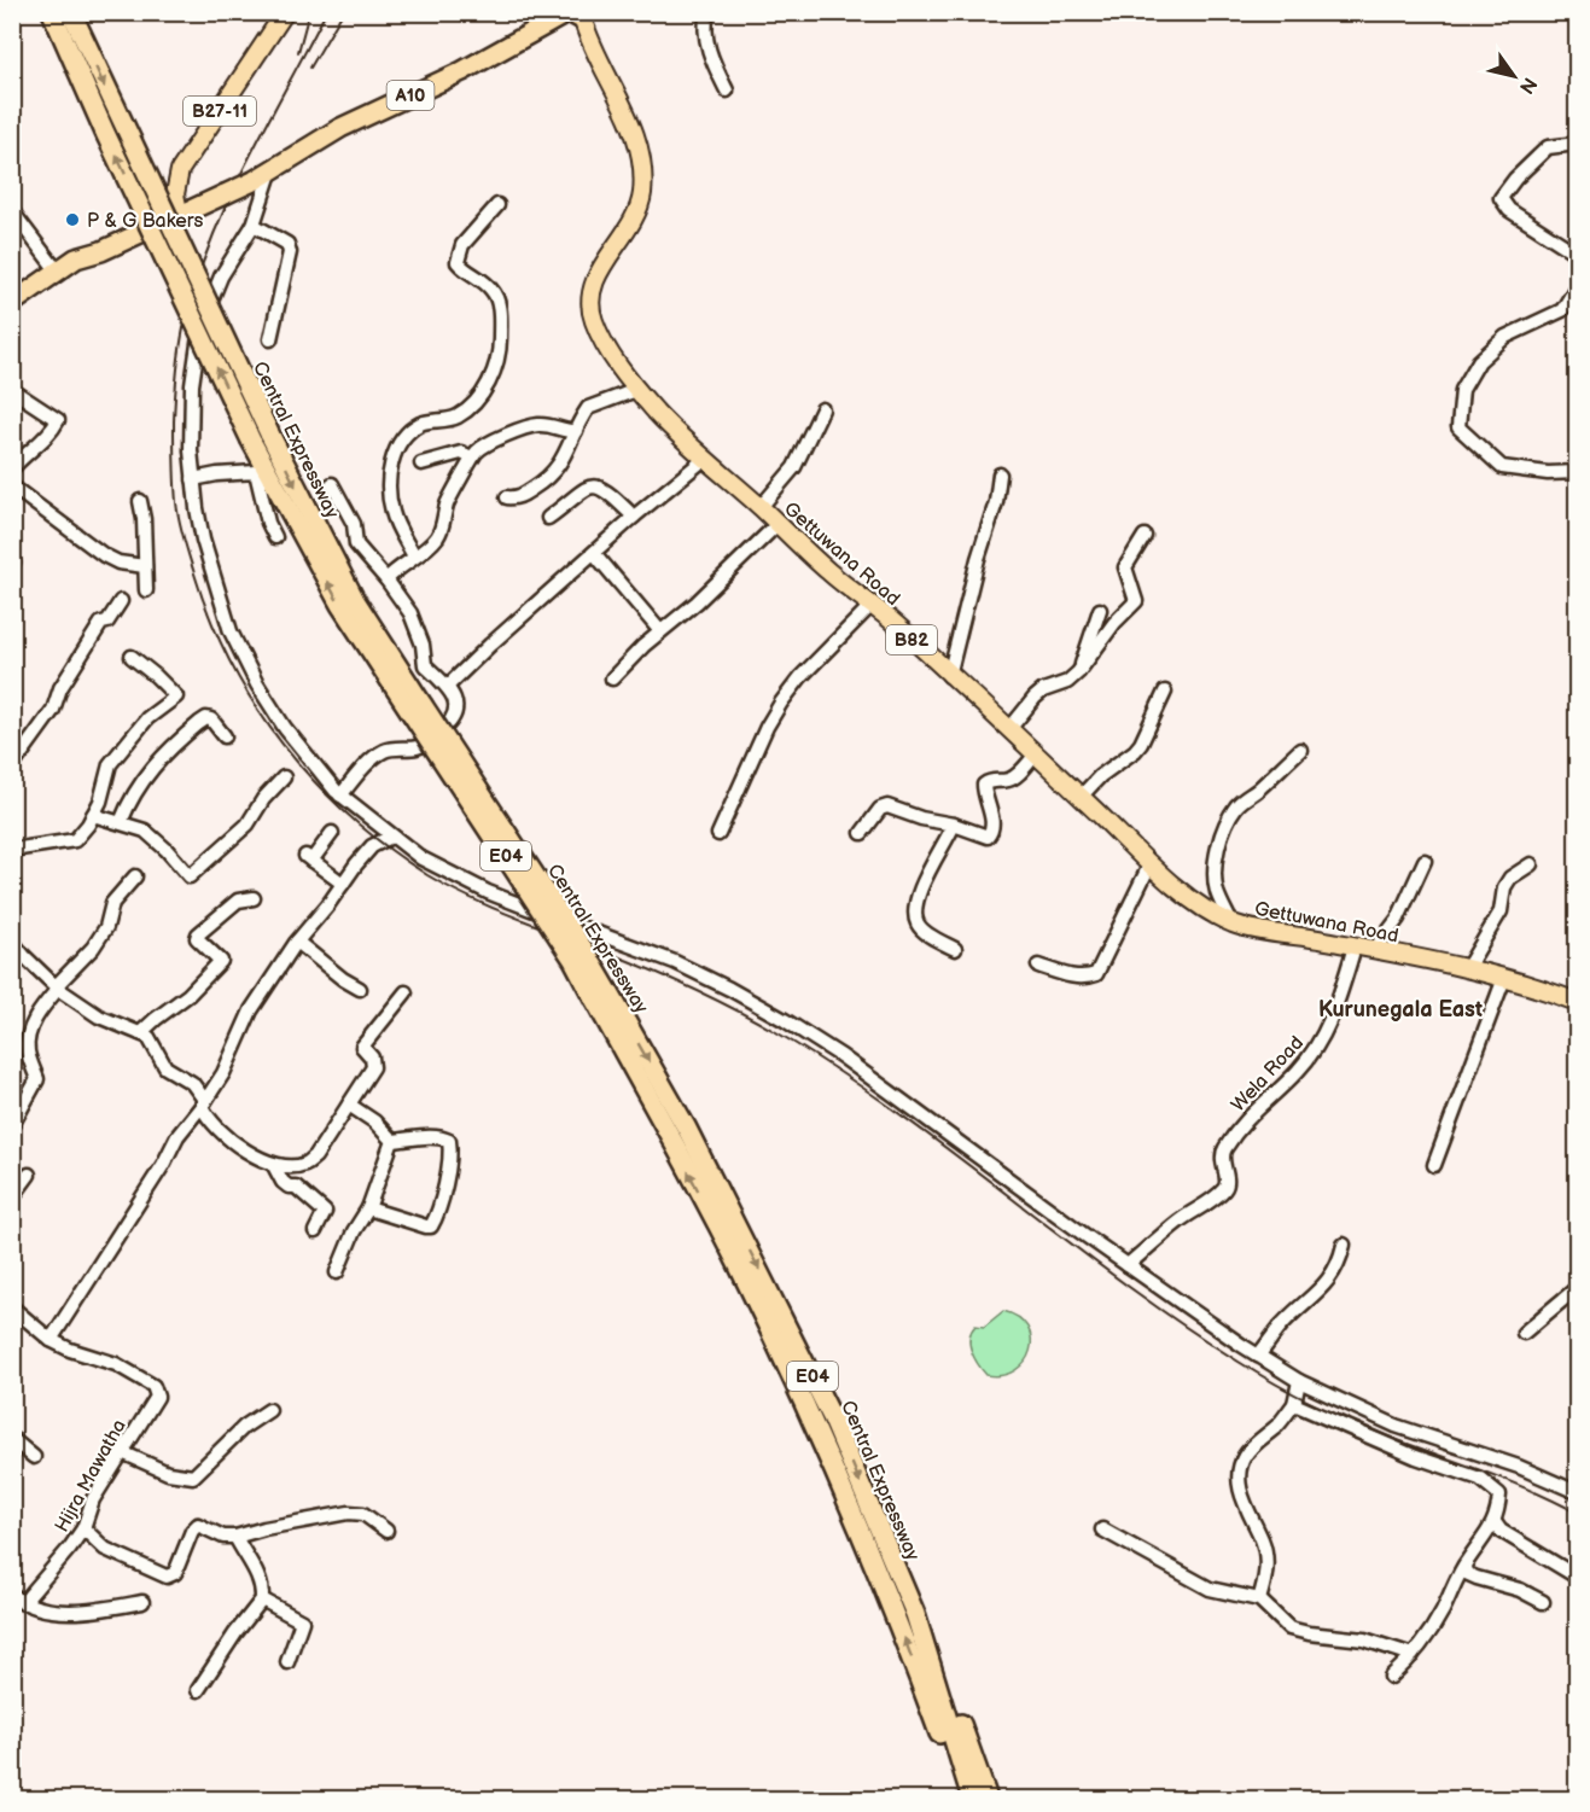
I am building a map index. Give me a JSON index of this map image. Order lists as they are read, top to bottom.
{
  "streets": {
    "highway": ["A10", "Central Expressway", "E04"],
    "main road": ["B27-11", "Gettuwana Road", "B82"],
    "street": ["Wela Road", "Hijra Mawatha"]
  },
  "crossings": [
    ["A10", "B27-11"],
    ["A10", "Gettuwana Road"],
    ["Gettuwana Road", "Wela Road"]
  ],
  "districts": ["Kurunegala East"],
  "places": ["P & G Bakers"],
  "north": "bottom right"
}
